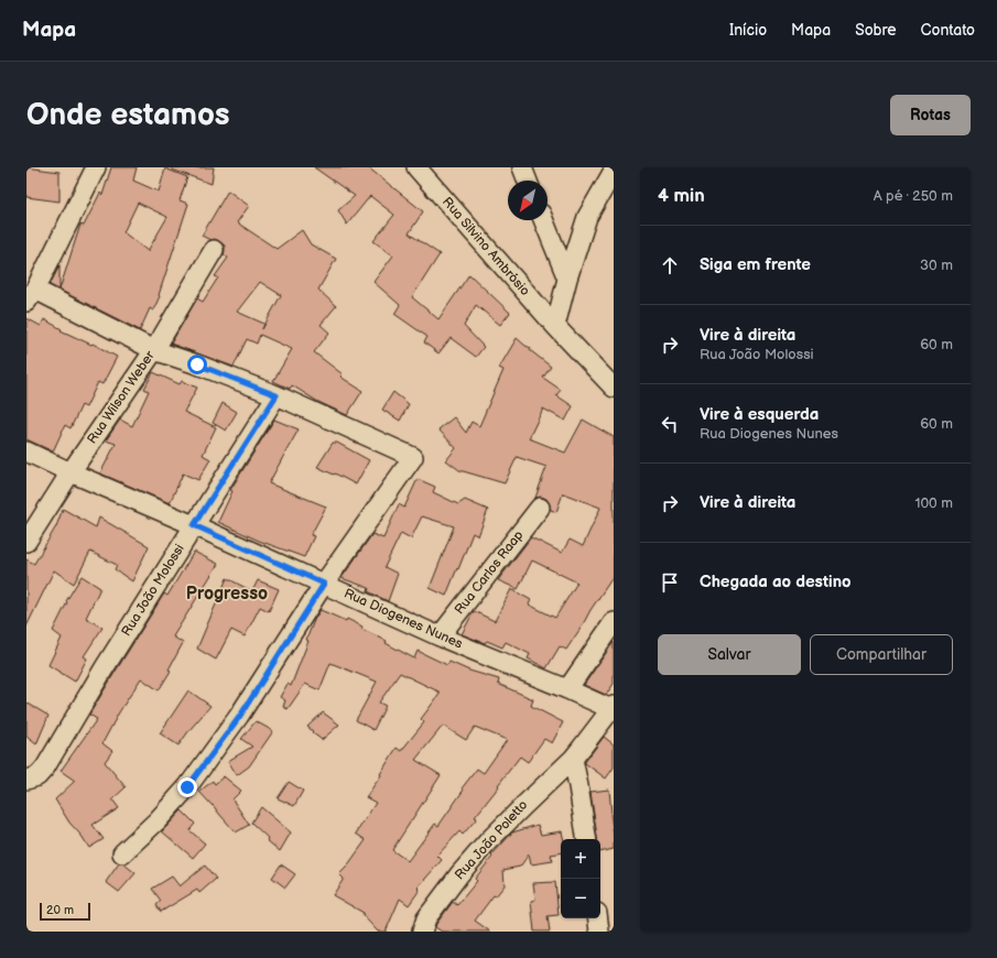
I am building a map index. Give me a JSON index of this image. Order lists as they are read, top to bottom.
{
  "streets": {
    "street": [
      "Rua Silvino Ambrósio",
      "Rua Wilson Weber",
      "Rua Carlos Raap",
      "Rua João Molossi",
      "Rua Diogenes Nunes",
      "Rua João Poletto"
    ]
  },
  "crossings": [
    ["Rua Wilson Weber", "Rua Diogenes Nunes"],
    ["Rua Carlos Raap", "Rua Diogenes Nunes"],
    ["Rua João Molossi", "Rua Diogenes Nunes"],
    ["Rua Diogenes Nunes", "Rua João Poletto"]
  ],
  "districts": ["Progresso"],
  "scale_bar": "20 m",
  "north": "bottom left",
  "page": {
    "header": "Mapa",
    "nav": [
      "Início",
      "Mapa",
      "Sobre",
      "Contato"
    ],
    "buttons": [
      "Rotas",
      ["Salvar", "Compartilhar"]
    ],
    "title": "Onde estamos",
    "heading": ["4 min", "A pé · 250 m"],
    "list": [
      ["Siga em frente", "30 m"],
      ["Vire à direita", "Rua João Molossi", "60 m"],
      ["Vire à esquerda", "Rua Diogenes Nunes", "60 m"],
      ["Vire à direita", "100 m"],
      "Chegada ao destino"
    ],
    "map_buttons": ["+", "−"],
    "scale": "20 m"
  }
}
